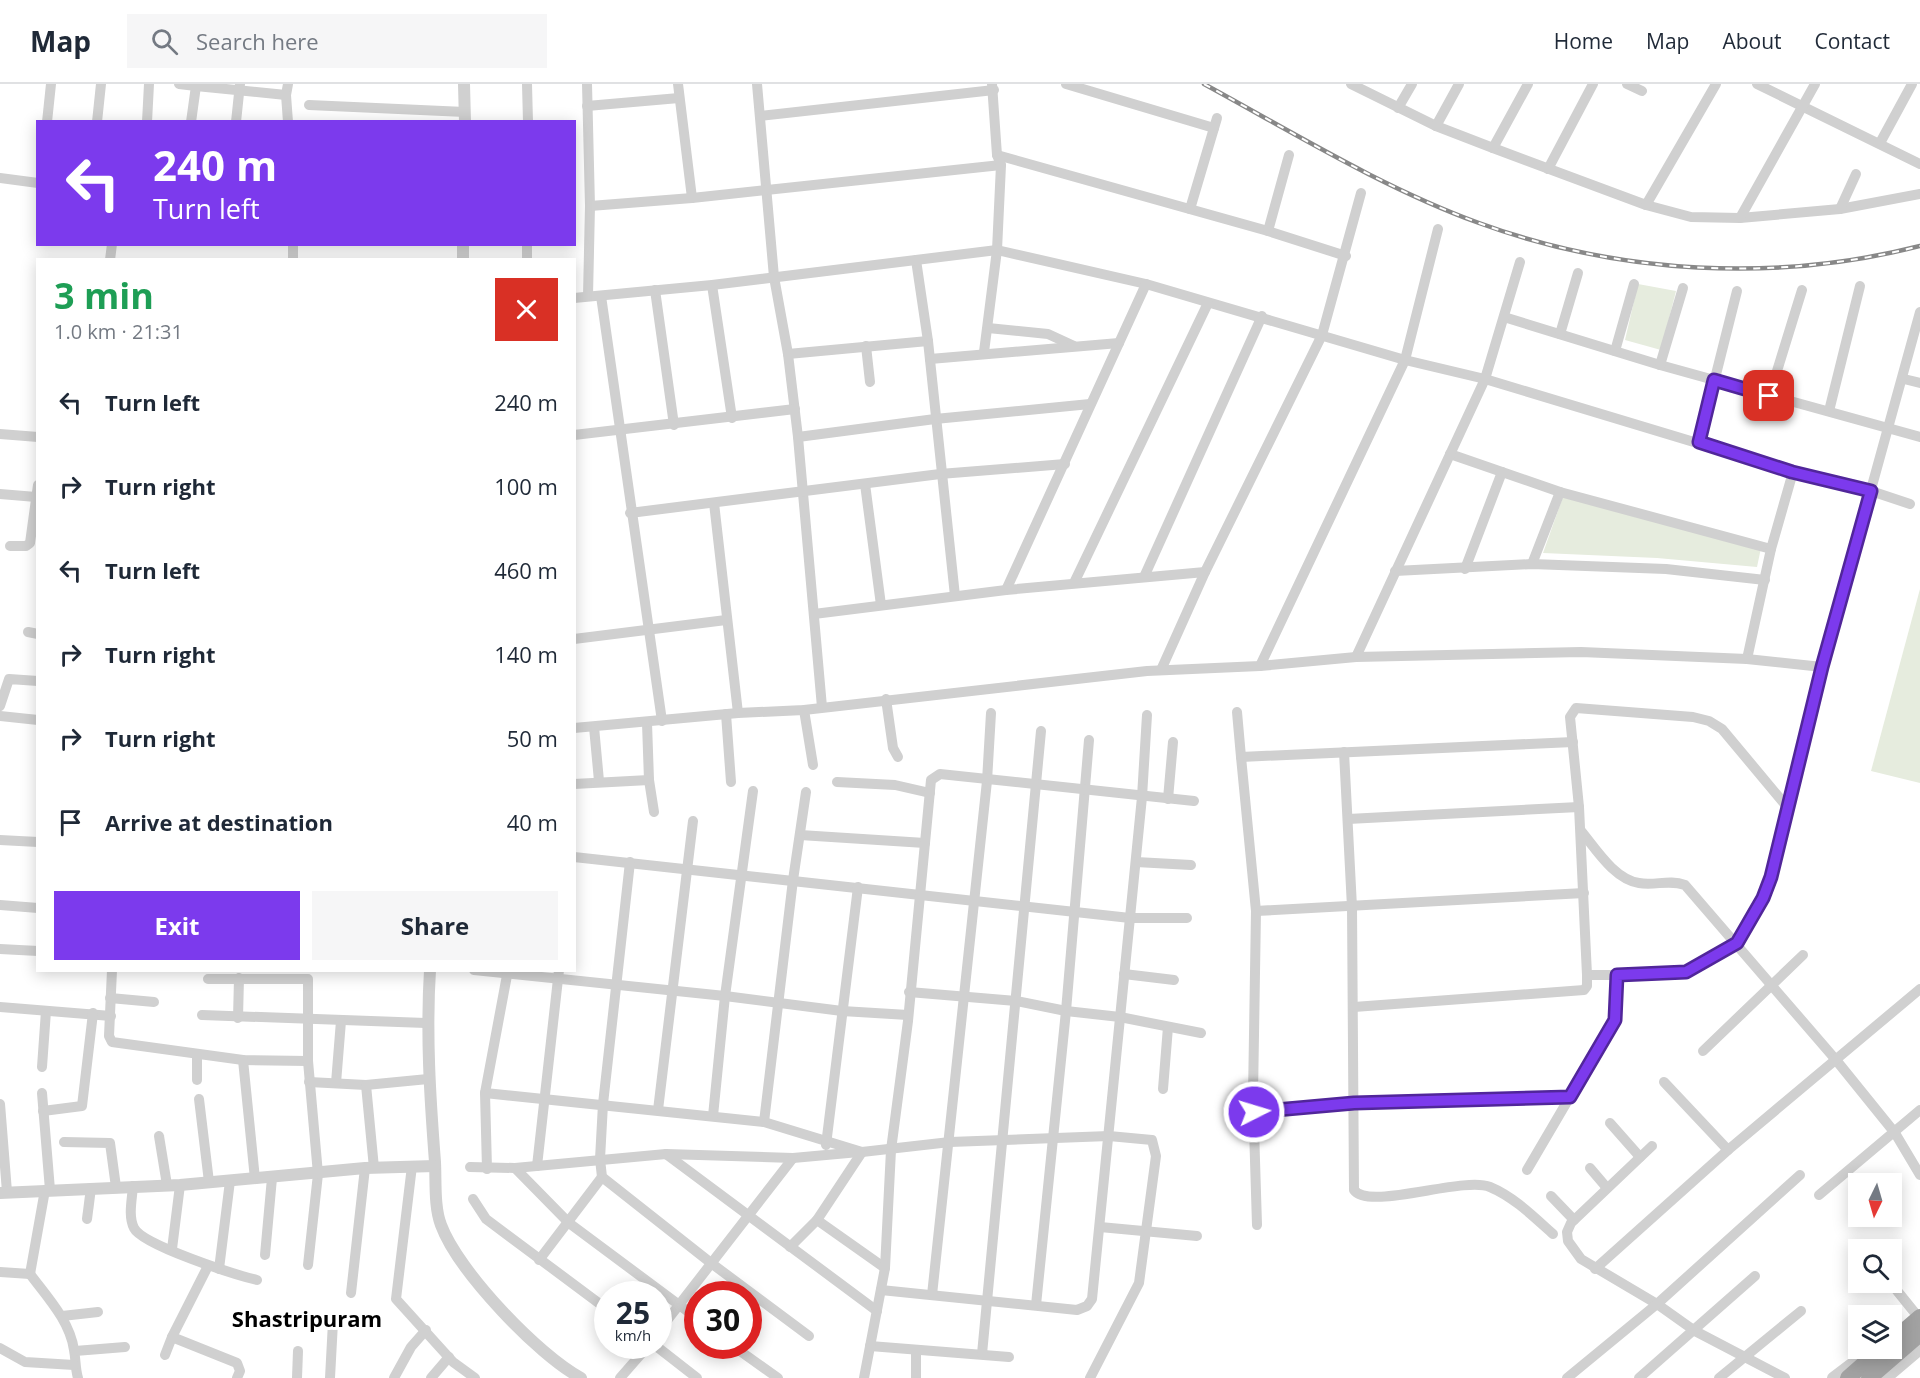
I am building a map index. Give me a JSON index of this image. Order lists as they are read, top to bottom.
{
  "districts": ["Shastripuram"],
  "north": "bottom",
  "page": {
    "header": "Map",
    "search": "Search here",
    "nav": [
      "Home",
      "Map",
      "About",
      "Contact"
    ],
    "turn": ["240 m", "Turn left"],
    "heading": ["3 min", "1.0 km · 21:31"],
    "list": [
      {
        "name": "Turn left",
        "value": "240 m"
      },
      {
        "name": "Turn right",
        "value": "100 m"
      },
      {
        "name": "Turn left",
        "value": "460 m"
      },
      {
        "name": "Turn right",
        "value": "140 m"
      },
      {
        "name": "Turn right",
        "value": "50 m"
      },
      {
        "name": "Arrive at destination",
        "value": "40 m"
      }
    ],
    "buttons": ["Exit", "Share"],
    "speed": "25 km/h",
    "limit": "30"
  }
}
